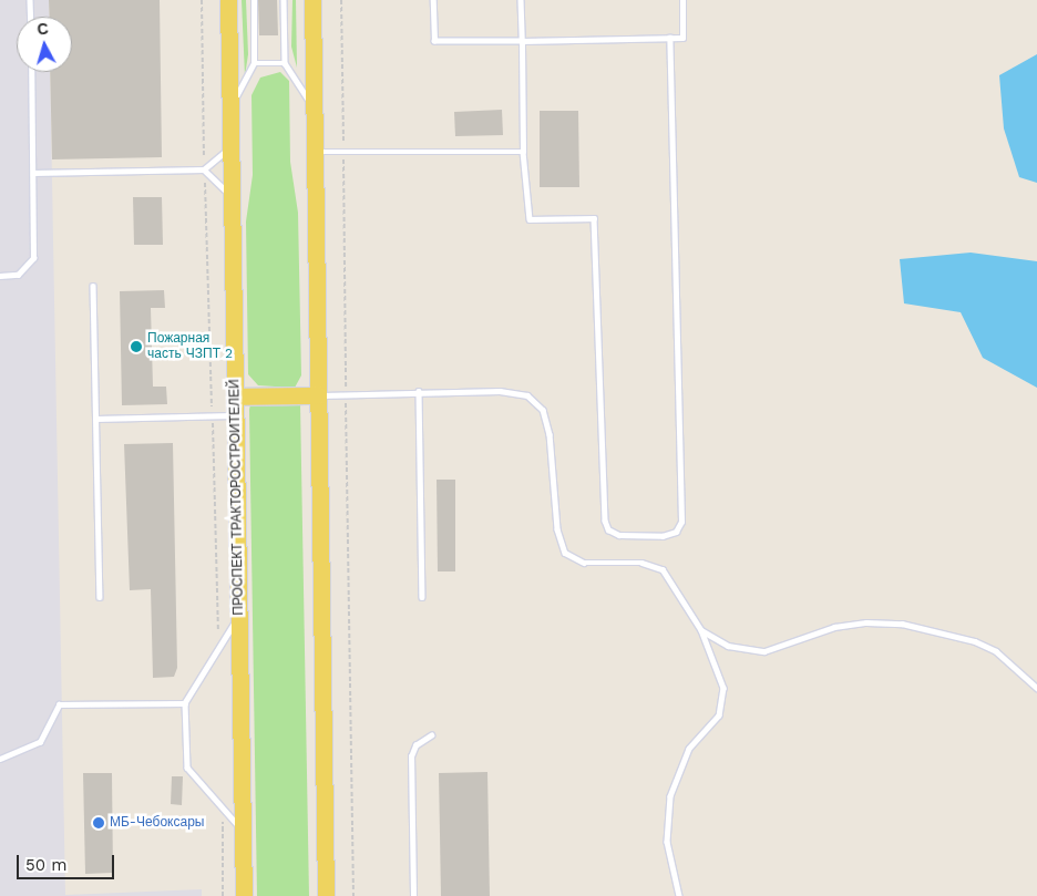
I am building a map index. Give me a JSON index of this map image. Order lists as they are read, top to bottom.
{
  "streets": {
    "main road": ["ПРОСПЕКТ ТРАКТОРОСТРОИТЕЛЕЙ"]
  },
  "places": ["Пожарная часть ЧЗПТ 2", "МБ-Чебоксары"],
  "scale_bar": "50 m",
  "north": "top"
}
